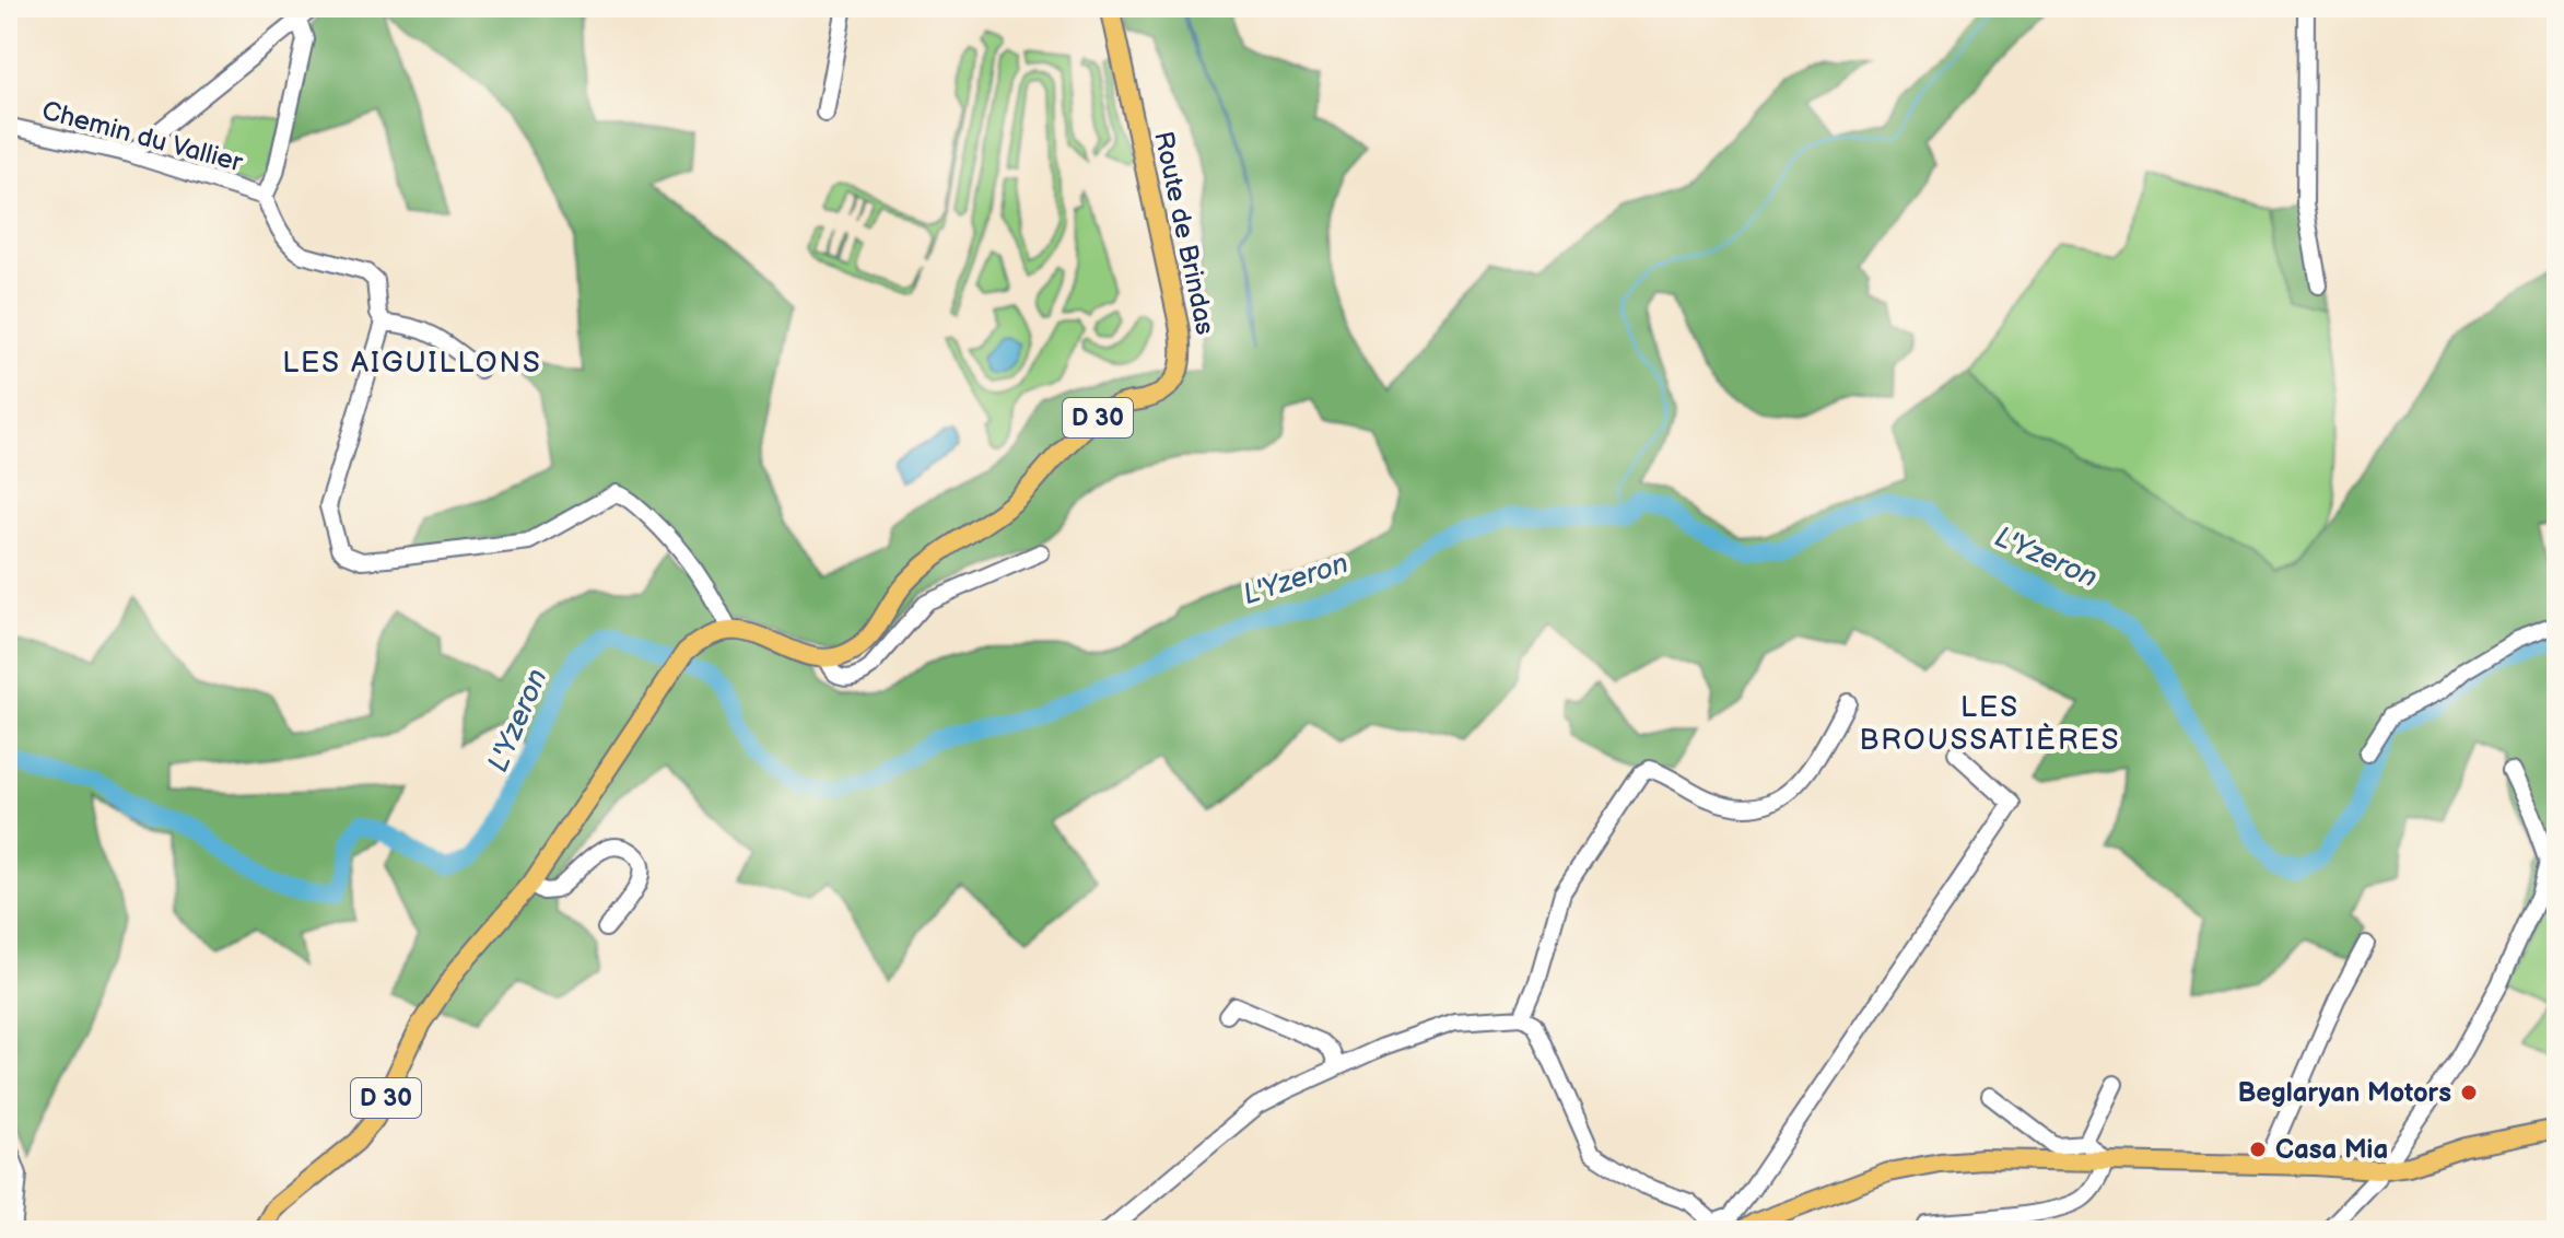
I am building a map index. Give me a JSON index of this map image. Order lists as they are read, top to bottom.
{
  "streets": {
    "main road": ["Route de Brindas", "D 30"],
    "street": ["Chemin du Vallier"]
  },
  "districts": ["LES AIGUILLONS", "LES BROUSSATIÈRES"],
  "water": ["L'Yzeron"],
  "places": ["Beglaryan Motors", "Casa Mia"]
}
